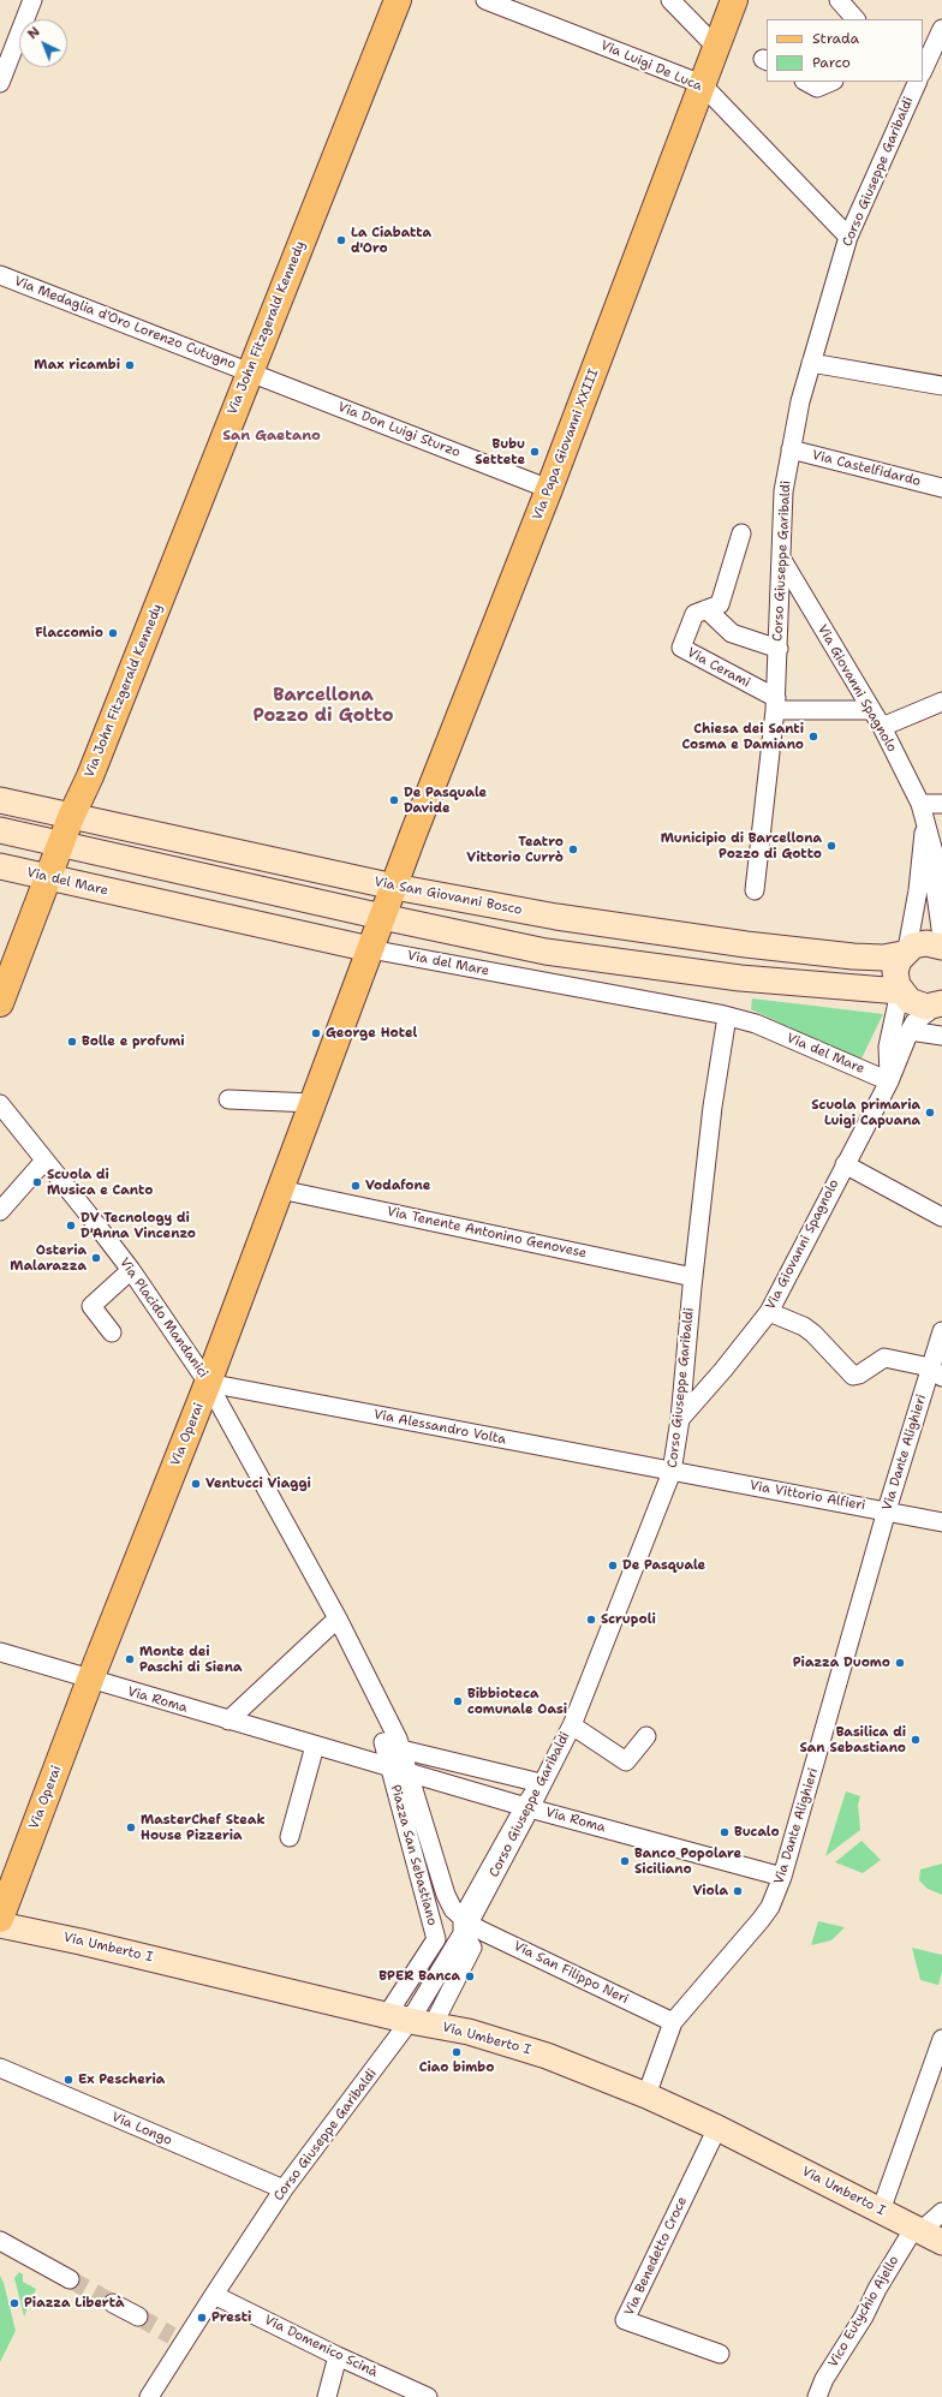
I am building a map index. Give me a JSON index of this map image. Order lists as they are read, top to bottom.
{
  "streets": {
    "main road": ["Via John Fitzgerald Kennedy", "Via Papa Giovanni XXIII", "Via Operai"],
    "street": [
      "Via Luigi De Luca",
      "Corso Giuseppe Garibaldi",
      "Via Medaglia d'Oro Lorenzo Cutugno",
      "Via Don Luigi Sturzo",
      "Via Castelfidardo",
      "Via Cerami",
      "Via Giovanni Spagnolo",
      "Via del Mare",
      "Via San Giovanni Bosco",
      "Via Tenente Antonino Genovese",
      "Via Placido Mandanici",
      "Via Alessandro Volta",
      "Via Dante Alighieri",
      "Via Vittorio Alfieri",
      "Via Roma",
      "Piazza San Sebastiano",
      "Via Umberto I",
      "Via San Filippo Neri",
      "Via Longo",
      "Via Benedetto Croce",
      "Vico Eutychio Ajello",
      "Via Domenico Scinà"
    ]
  },
  "crossings": [
    ["Via Luigi De Luca", "Corso Giuseppe Garibaldi"],
    ["Via Luigi De Luca", "Via Papa Giovanni XXIII"],
    ["Corso Giuseppe Garibaldi", "Via Castelfidardo"],
    ["Corso Giuseppe Garibaldi", "Via Cerami"],
    ["Corso Giuseppe Garibaldi", "Via Giovanni Spagnolo"],
    ["Corso Giuseppe Garibaldi", "Via del Mare"],
    ["Corso Giuseppe Garibaldi", "Via Tenente Antonino Genovese"],
    ["Corso Giuseppe Garibaldi", "Via Alessandro Volta"],
    ["Corso Giuseppe Garibaldi", "Via Vittorio Alfieri"],
    ["Corso Giuseppe Garibaldi", "Via Roma"],
    ["Corso Giuseppe Garibaldi", "Piazza San Sebastiano"],
    ["Corso Giuseppe Garibaldi", "Via Umberto I"],
    ["Corso Giuseppe Garibaldi", "Via San Filippo Neri"],
    ["Corso Giuseppe Garibaldi", "Via Longo"],
    ["Corso Giuseppe Garibaldi", "Via Domenico Scinà"],
    ["Via Medaglia d'Oro Lorenzo Cutugno", "Via John Fitzgerald Kennedy"],
    ["Via Medaglia d'Oro Lorenzo Cutugno", "Via Don Luigi Sturzo"],
    ["Via John Fitzgerald Kennedy", "Via Don Luigi Sturzo"],
    ["Via John Fitzgerald Kennedy", "Via del Mare"],
    ["Via John Fitzgerald Kennedy", "Via San Giovanni Bosco"],
    ["Via Don Luigi Sturzo", "Via Papa Giovanni XXIII"],
    ["Via Papa Giovanni XXIII", "Via San Giovanni Bosco"],
    ["Via Papa Giovanni XXIII", "Via Operai"],
    ["Via Giovanni Spagnolo", "Via del Mare"],
    ["Via Giovanni Spagnolo", "Via San Giovanni Bosco"],
    ["Via del Mare", "Via Operai"],
    ["Via Tenente Antonino Genovese", "Via Operai"],
    ["Via Placido Mandanici", "Via Alessandro Volta"],
    ["Via Placido Mandanici", "Via Operai"],
    ["Via Placido Mandanici", "Piazza San Sebastiano"],
    ["Via Alessandro Volta", "Via Operai"],
    ["Via Alessandro Volta", "Via Vittorio Alfieri"],
    ["Via Operai", "Via Roma"],
    ["Via Dante Alighieri", "Via Vittorio Alfieri"],
    ["Via Dante Alighieri", "Via Roma"],
    ["Via Dante Alighieri", "Via Umberto I"],
    ["Via Dante Alighieri", "Via San Filippo Neri"],
    ["Via Roma", "Piazza San Sebastiano"],
    ["Piazza San Sebastiano", "Via Umberto I"],
    ["Piazza San Sebastiano", "Via San Filippo Neri"],
    ["Via Umberto I", "Via Benedetto Croce"],
    ["Via Umberto I", "Vico Eutychio Ajello"]
  ],
  "districts": ["San Gaetano", "Barcellona Pozzo di Gotto"],
  "places": [
    "La Ciabatta d'Oro",
    "Max ricambi",
    "Bubu Settete",
    "Flaccomio",
    "Chiesa dei Santi Cosma e Damiano",
    "De Pasquale Davide",
    "Municipio di Barcellona Pozzo di Gotto",
    "Teatro Vittorio Currò",
    "George Hotel",
    "Bolle e profumi",
    "Scuola primaria Luigi Capuana",
    "Scuola di Musica e Canto",
    "Vodafone",
    "DV Tecnology di D'Anna Vincenzo",
    "Osteria Malarazza",
    "Ventucci Viaggi",
    "De Pasquale",
    "Scrupoli",
    "Monte dei Paschi di Siena",
    "Piazza Duomo",
    "Bibbioteca comunale Oasi",
    "Basilica di San Sebastiano",
    "MasterChef Steak House Pizzeria",
    "Bucalo",
    "Banco Popolare Siciliano",
    "Viola",
    "BPER Banca",
    "Ciao bimbo",
    "Ex Pescheria",
    "Piazza Libertà",
    "Presti"
  ],
  "legend": ["Strada", "Parco"],
  "north": "top left"
}
